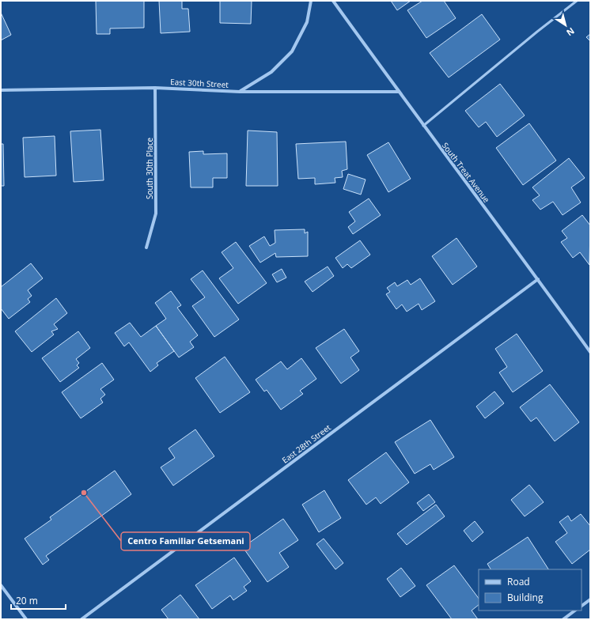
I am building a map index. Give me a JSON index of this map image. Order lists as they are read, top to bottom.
{
  "streets": {
    "street": [
      "East 30th Street",
      "South 30th Place",
      "South Treat Avenue",
      "East 28th Street"
    ]
  },
  "crossings": [
    ["East 30th Street", "South 30th Place"],
    ["East 30th Street", "South Treat Avenue"],
    ["South Treat Avenue", "East 28th Street"]
  ],
  "places": ["Centro Familiar Getsemani"],
  "legend": ["Road", "Building"],
  "scale_bar": "20 m",
  "north": "bottom right"
}
